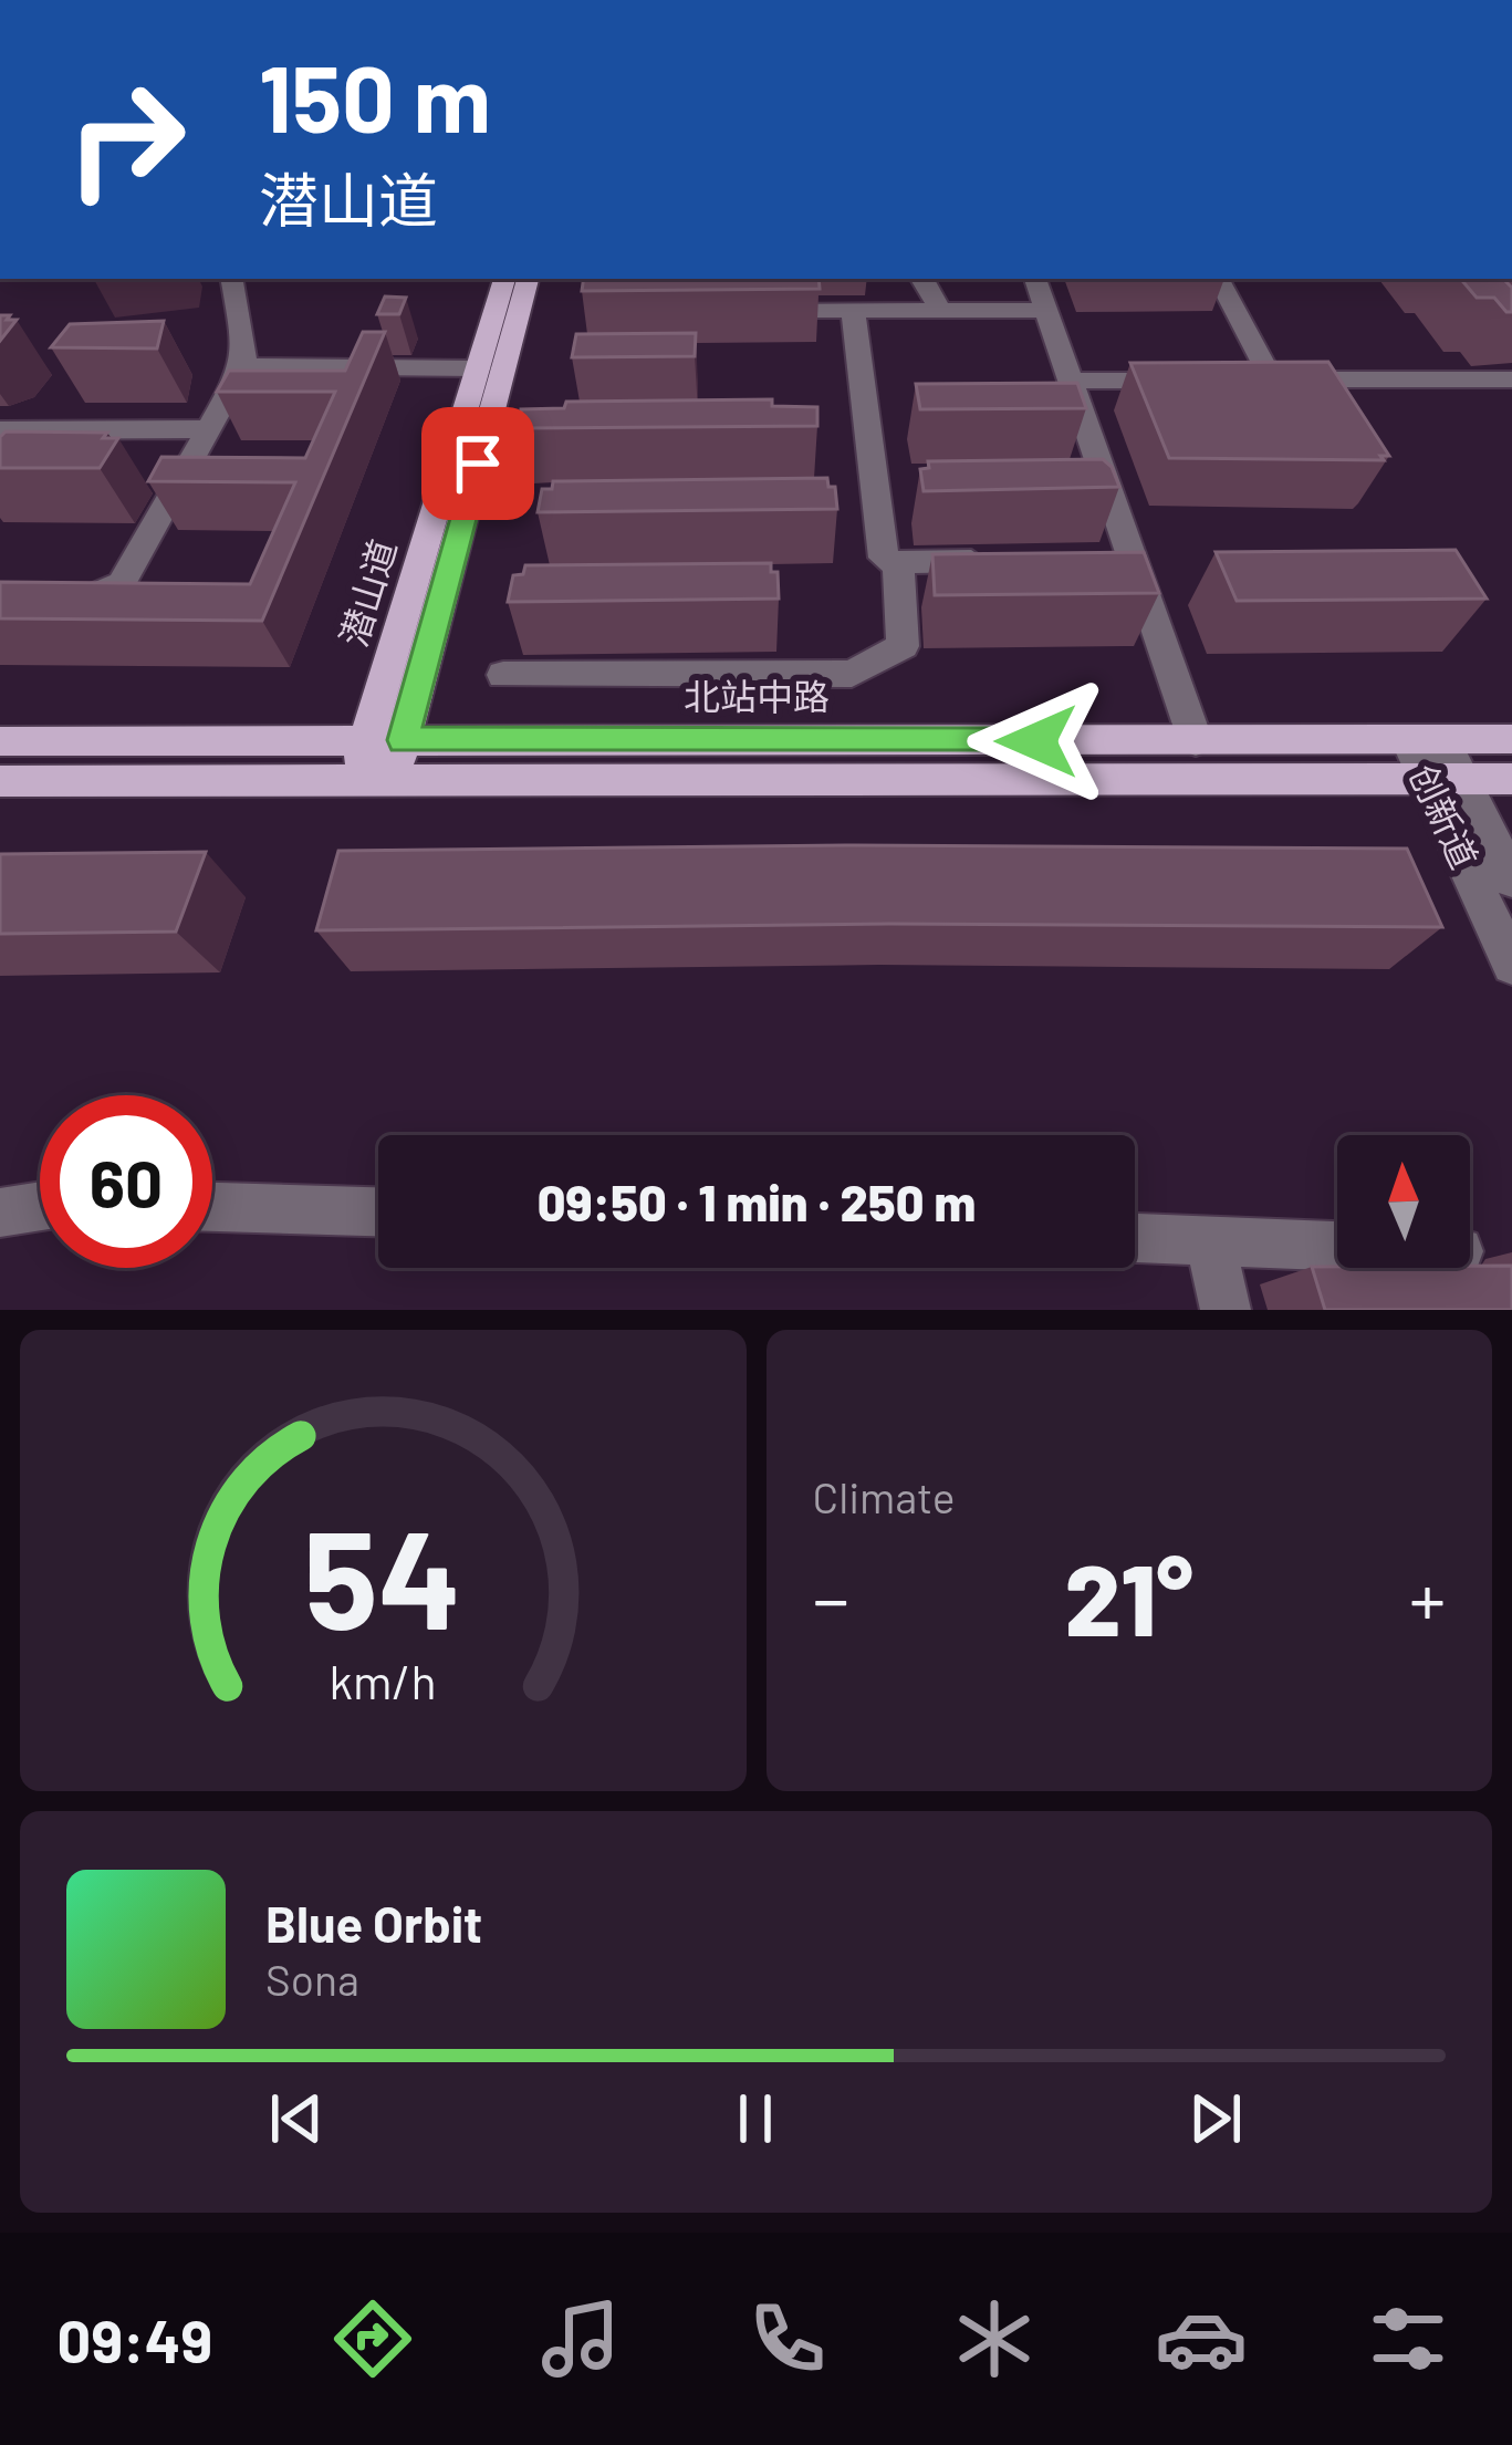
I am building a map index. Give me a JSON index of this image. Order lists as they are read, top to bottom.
{
  "streets": {
    "main road": ["潜山道", "北站中路"],
    "street": ["创新道"]
  },
  "crossings": [
    ["潜山道", "北站中路"],
    ["北站中路", "创新道"]
  ],
  "north": "top",
  "page": {
    "turn": ["150 m", "潜山道"],
    "limit": "60",
    "trip": "09:50 · 1 min · 250 m",
    "tile": "Climate",
    "heat": ["−", "21°", "+"],
    "song": ["Blue Orbit", "Sona"],
    "tabs": "09:49",
    "gauge": ["54", "km/h"]
  }
}
